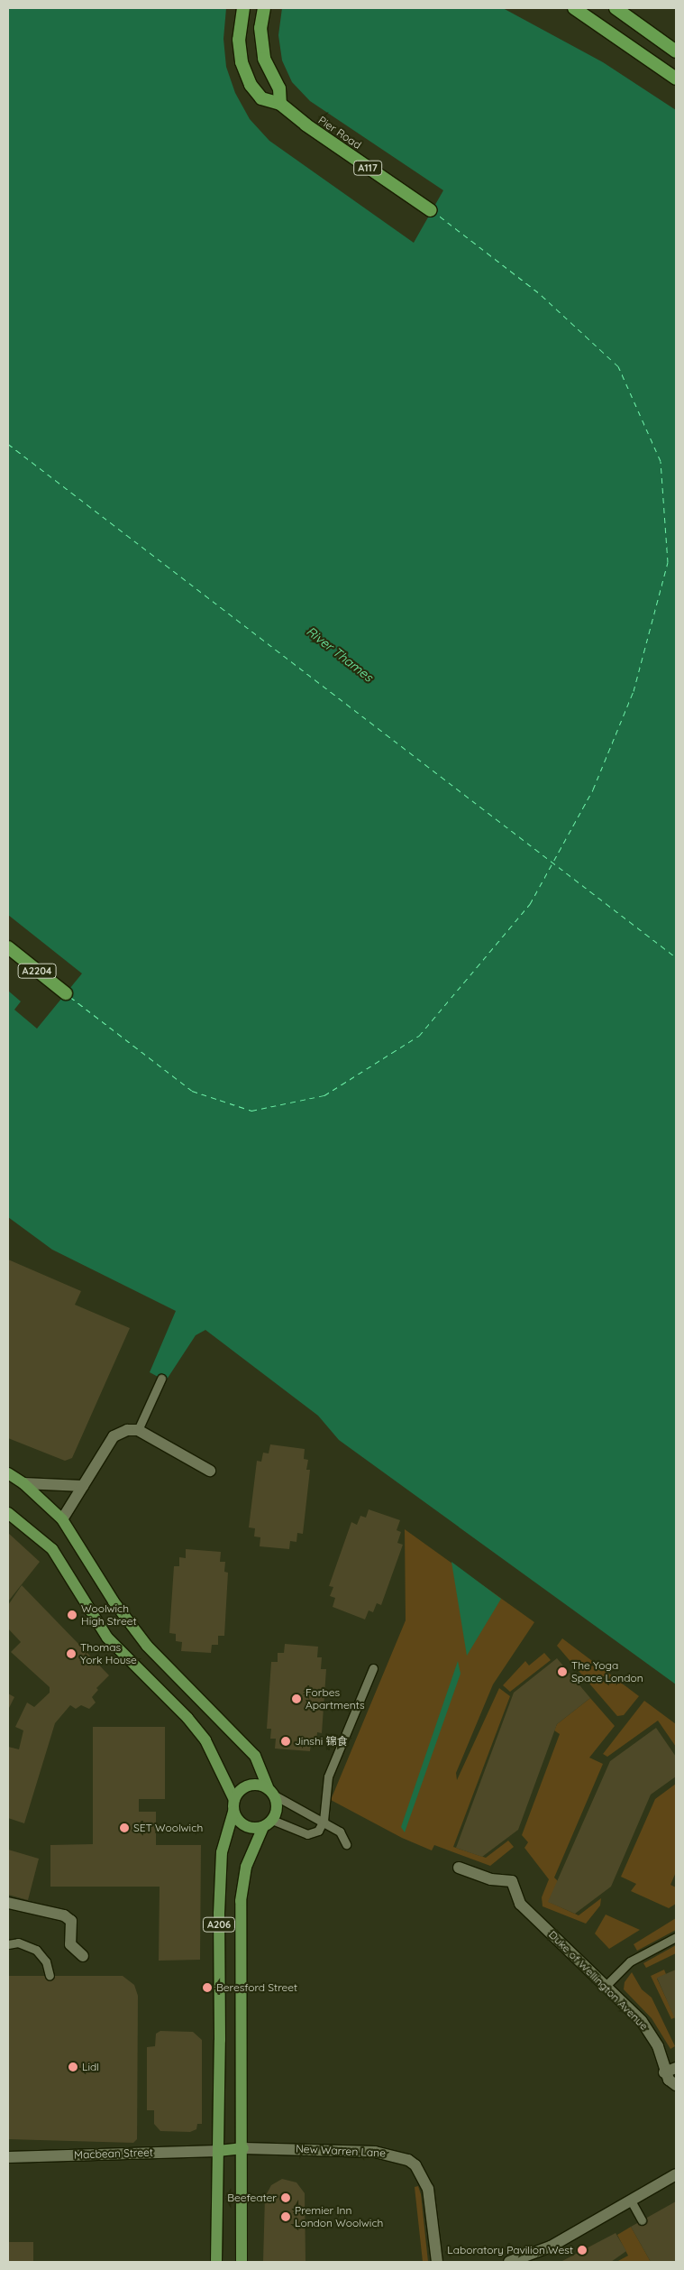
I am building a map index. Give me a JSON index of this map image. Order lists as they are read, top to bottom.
{
  "streets": {
    "highway": ["Pier Road", "A117", "A2204"],
    "main road": ["A206"],
    "street": ["Duke of Wellington Avenue", "New Warren Lane", "Macbean Street"]
  },
  "crossings": [
    ["A206", "New Warren Lane"],
    ["A206", "Macbean Street"]
  ],
  "water": ["River Thames"],
  "places": [
    "Woolwich High Street",
    "Thomas York House",
    "The Yoga Space London",
    "Forbes Apartments",
    "Jinshi 锦食",
    "SET Woolwich",
    "Beresford Street",
    "Lidl",
    "Beefeater",
    "Premier Inn London Woolwich",
    "Laboratory Pavilion West"
  ]
}
